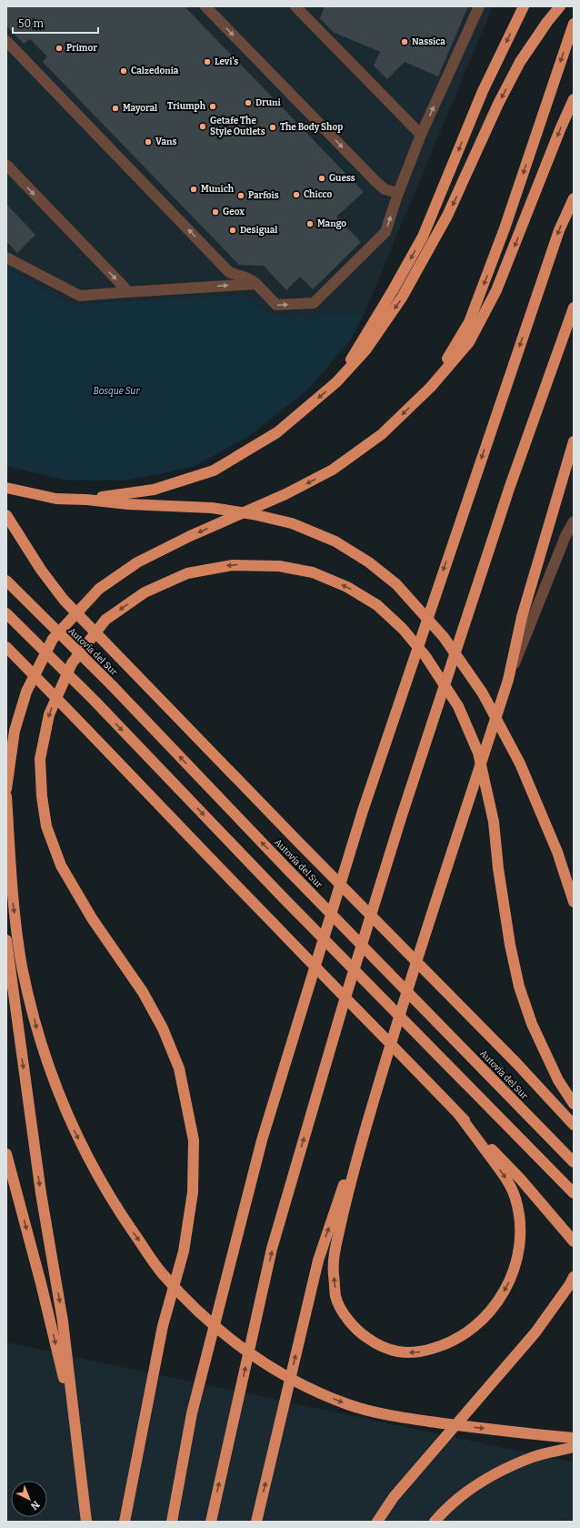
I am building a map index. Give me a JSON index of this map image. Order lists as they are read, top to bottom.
{
  "streets": {
    "highway": ["Autovía del Sur"]
  },
  "parks": ["Bosque Sur"],
  "places": [
    "Nassica",
    "Primor",
    "Levi's",
    "Calzedonia",
    "Druni",
    "Triumph",
    "Mayoral",
    "Getafe The Style Outlets",
    "The Body Shop",
    "Vans",
    "Guess",
    "Munich",
    "Chicco",
    "Parfois",
    "Geox",
    "Mango",
    "Desigual"
  ],
  "scale_bar": "50 m",
  "north": "bottom right"
}
